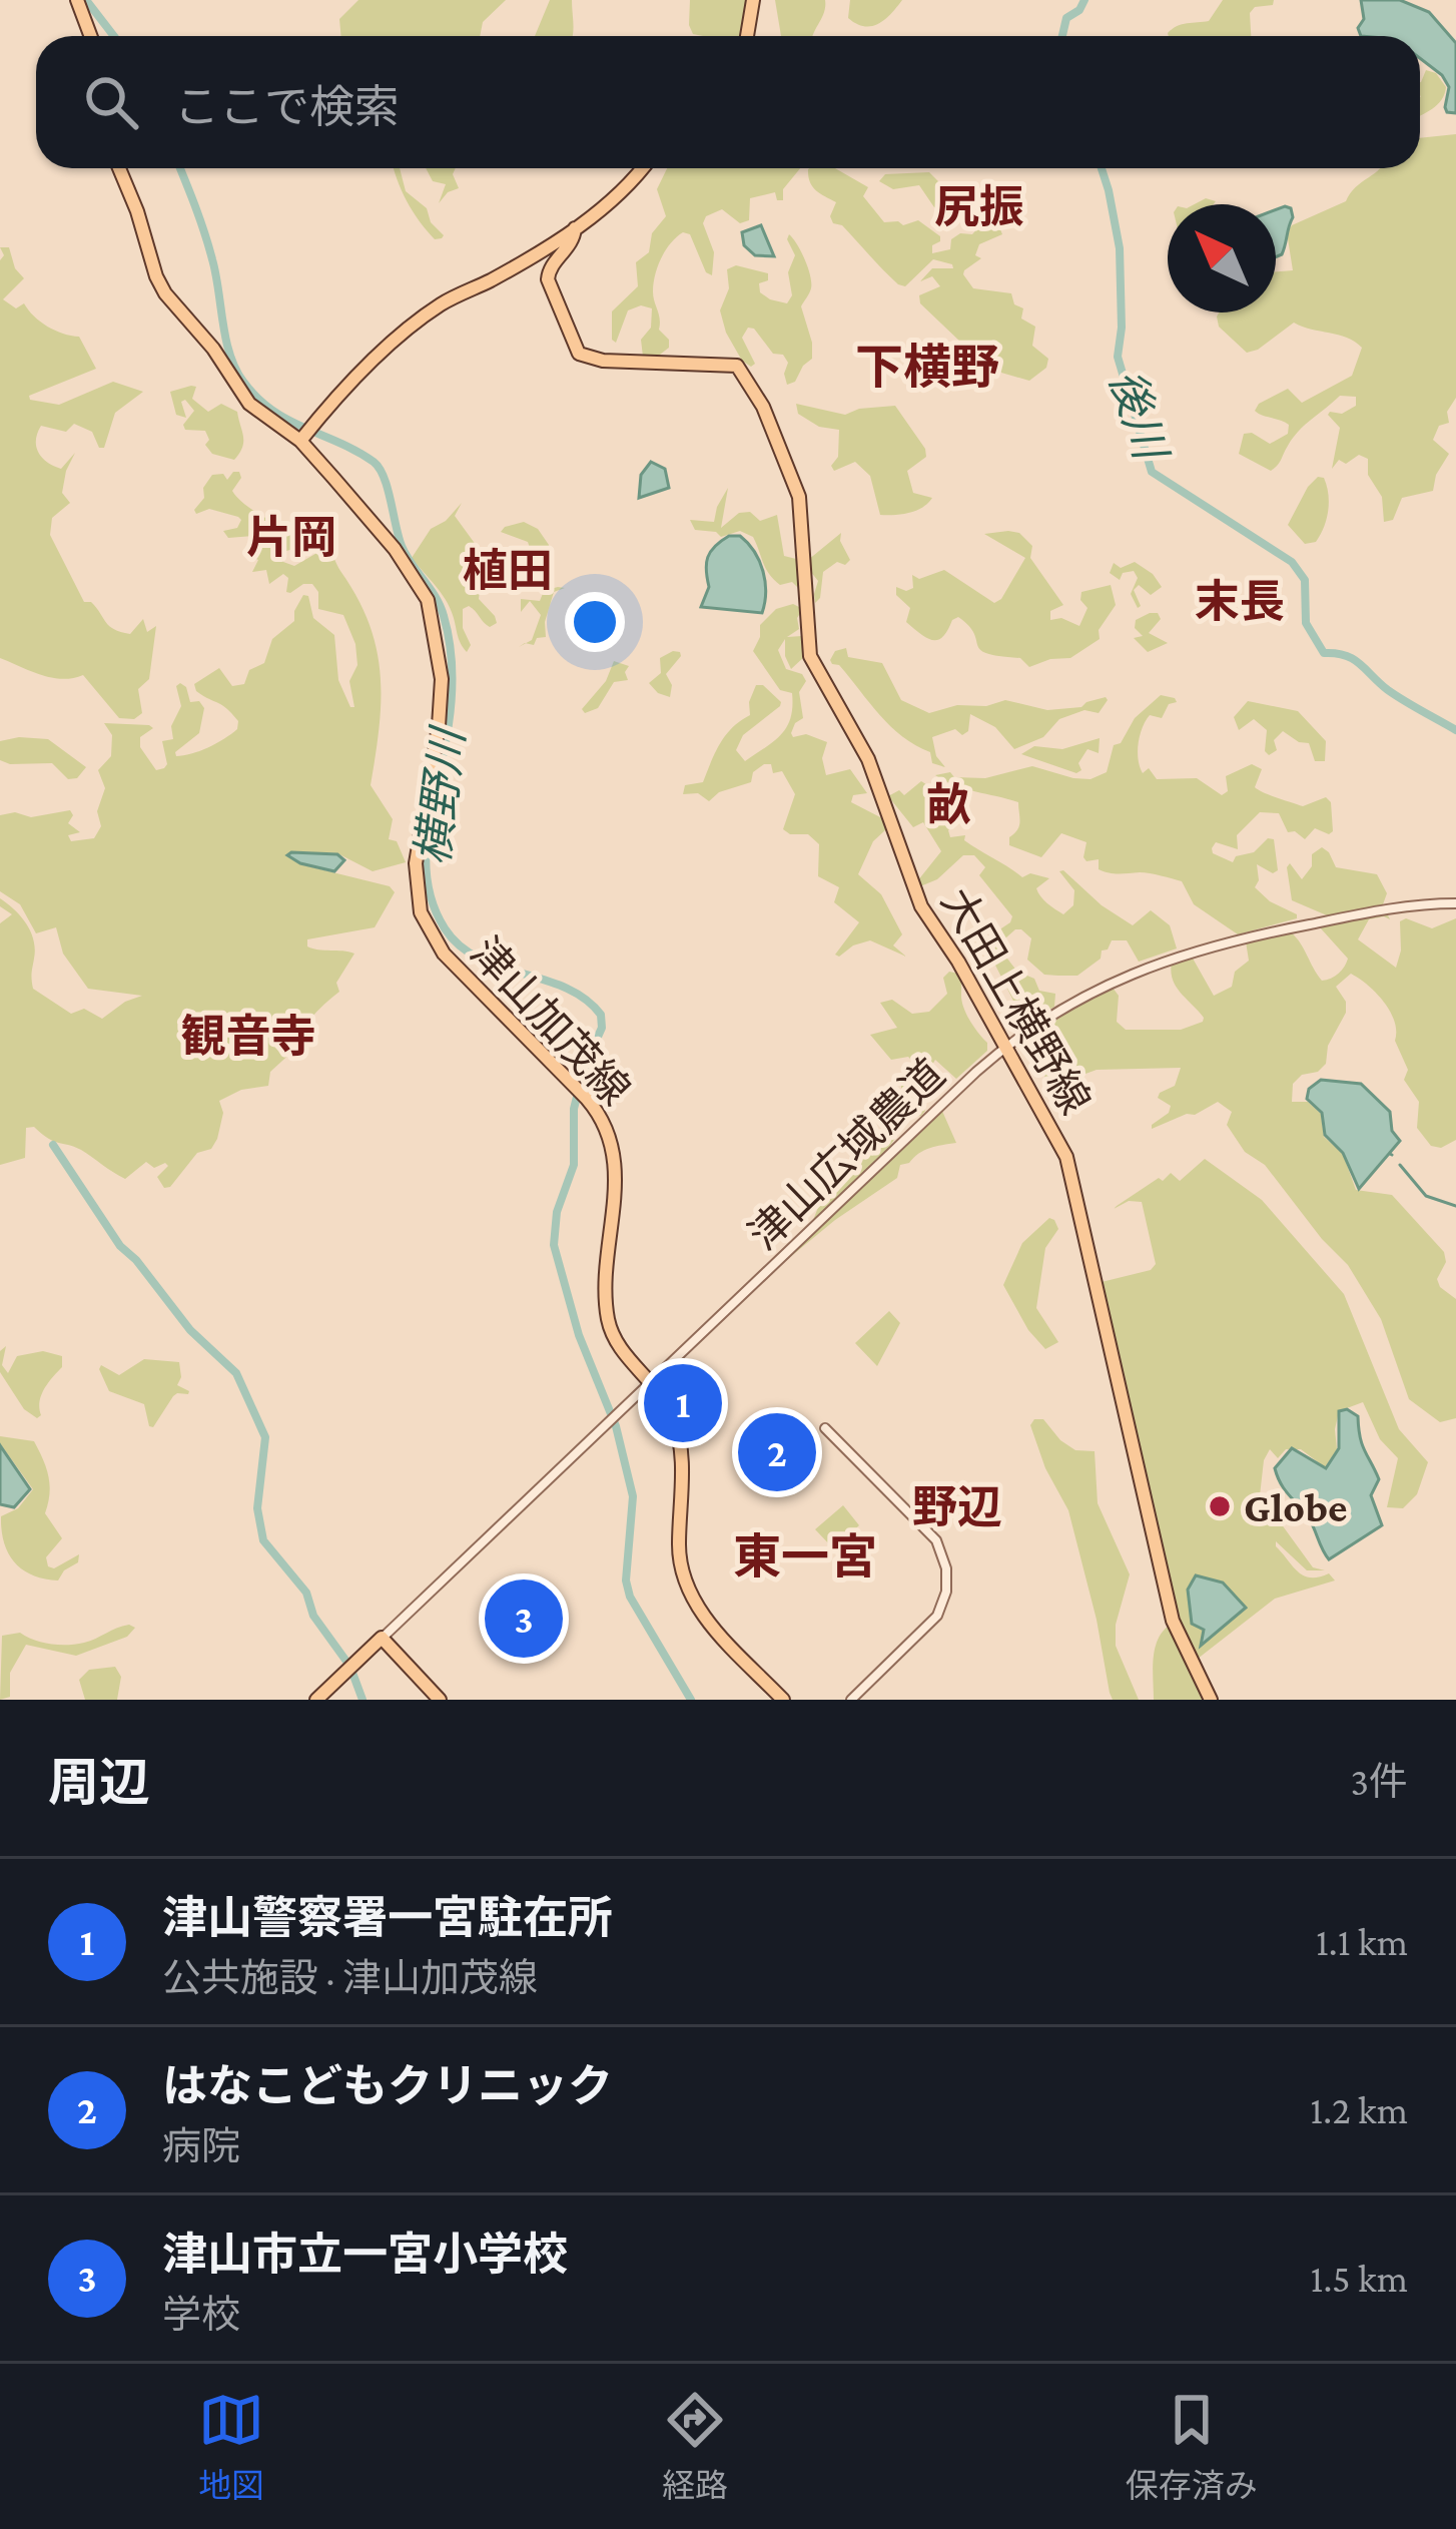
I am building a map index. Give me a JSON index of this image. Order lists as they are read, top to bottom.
{
  "streets": {
    "main road": ["大田上横野線", "津山加茂線"],
    "street": ["津山広域農道"]
  },
  "crossings": [
    ["大田上横野線", "津山広域農道"],
    ["津山加茂線", "津山広域農道"]
  ],
  "districts": [
    "尻振",
    "下横野",
    "片岡",
    "植田",
    "末長",
    "畝",
    "観音寺",
    "野辺",
    "東一宮"
  ],
  "water": ["後川", "横野川"],
  "places": ["Globe"],
  "north": "top left",
  "page": {
    "search": "ここで検索",
    "pins": ["1", "2", "3"],
    "heading": ["周辺", "3件"],
    "list": [
      {
        "mark": "1",
        "name": "津山警察署一宮駐在所",
        "note": "公共施設 · 津山加茂線",
        "value": "1.1 km"
      },
      {
        "mark": "2",
        "name": "はなこどもクリニック",
        "note": "病院",
        "value": "1.2 km"
      },
      {
        "mark": "3",
        "name": "津山市立一宮小学校",
        "note": "学校",
        "value": "1.5 km"
      }
    ],
    "nav": ["地図", "経路", "保存済み"]
  }
}
